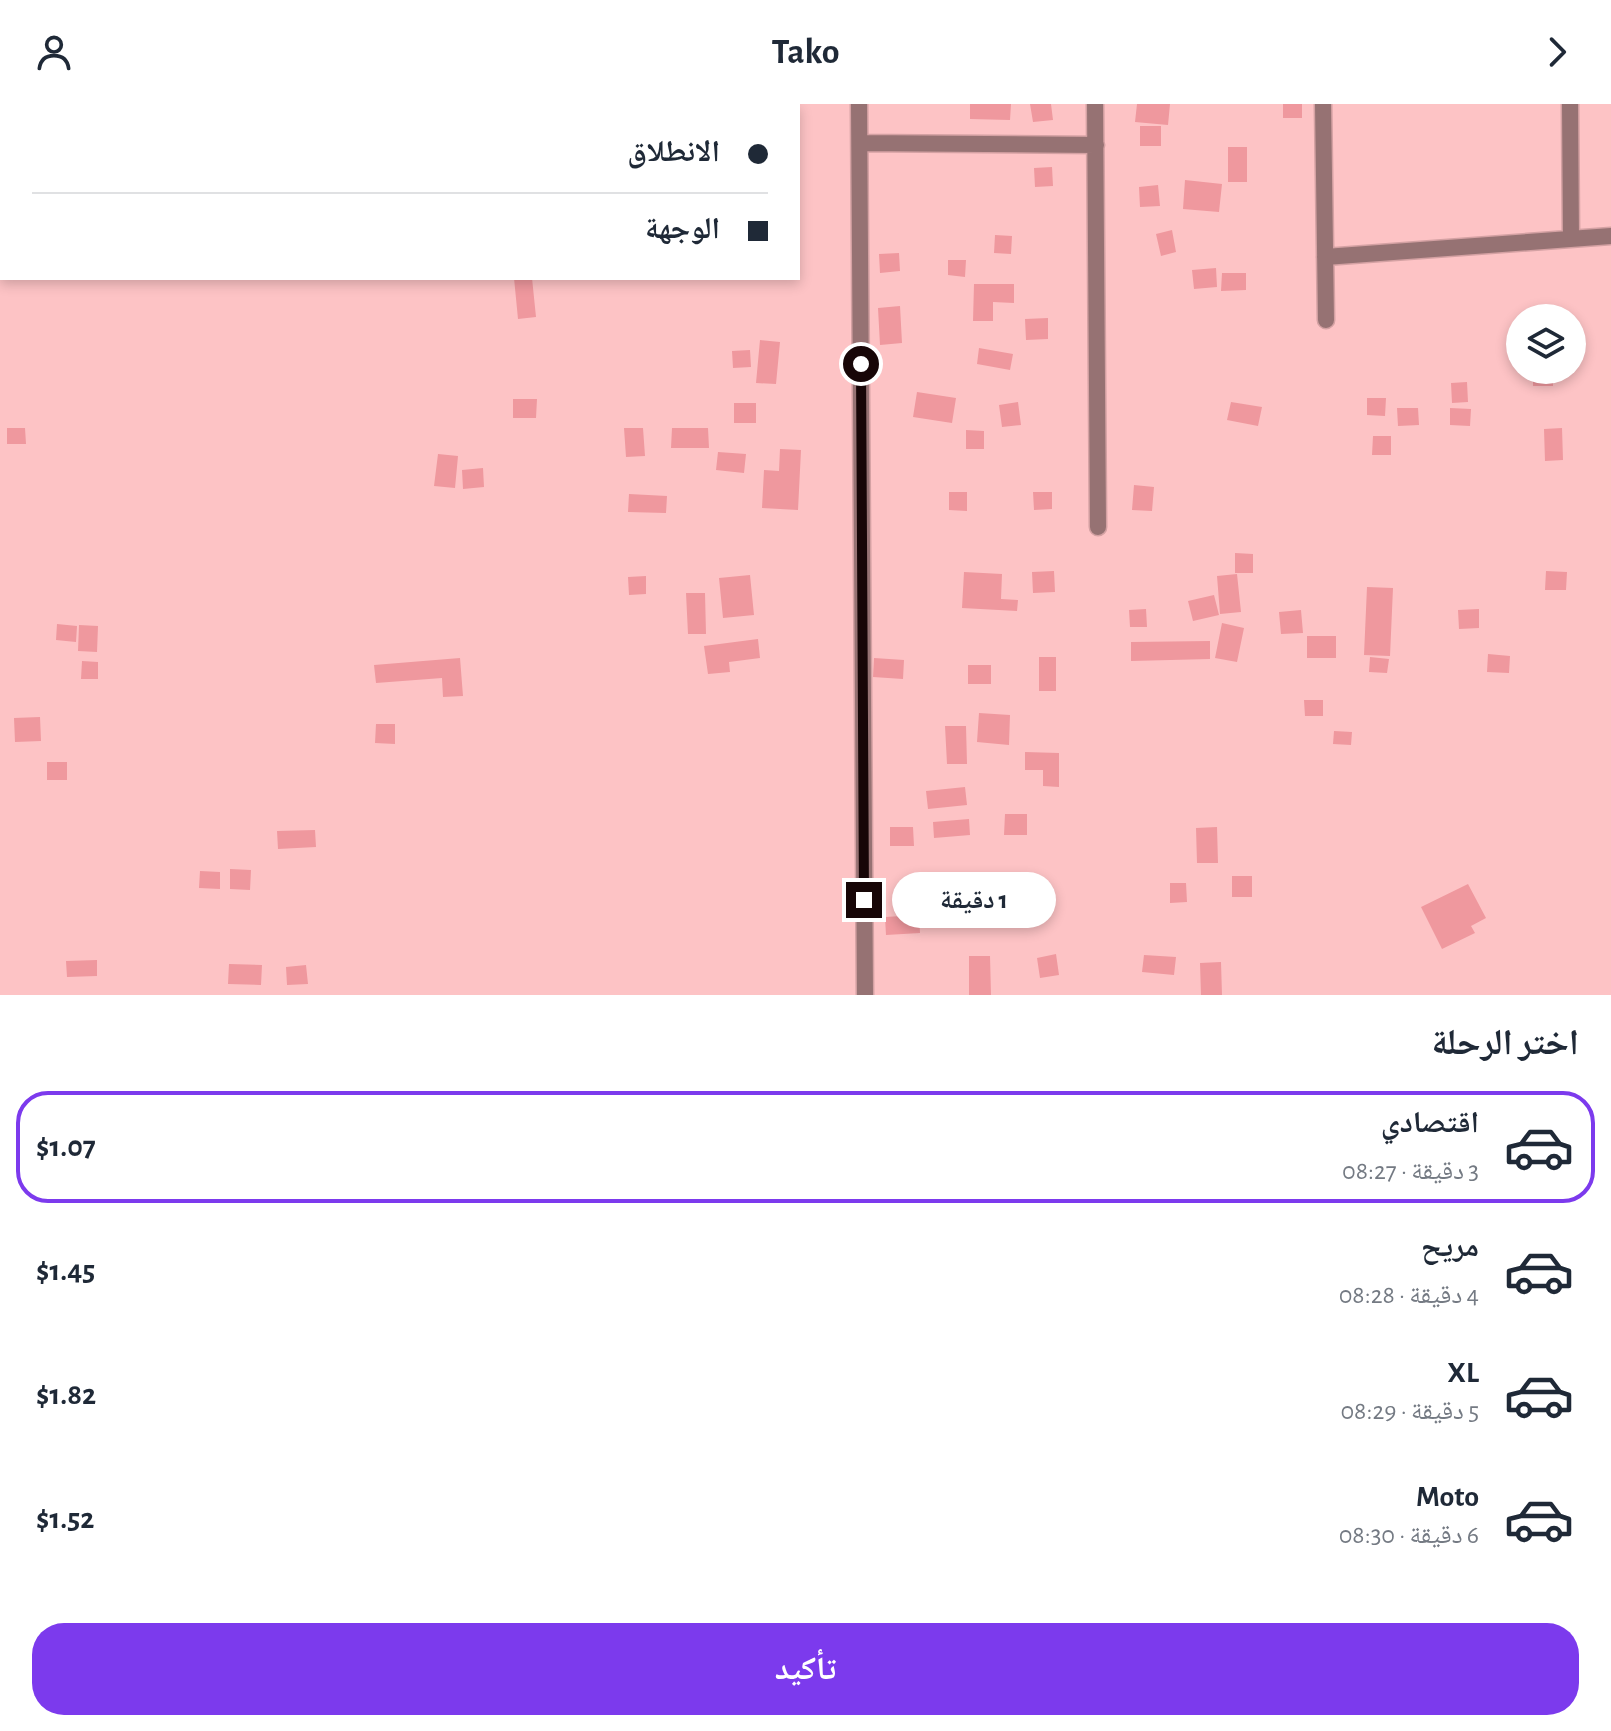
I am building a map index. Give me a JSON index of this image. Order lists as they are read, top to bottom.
{
  "page": {
    "header": "Tako",
    "banner": ["الانطلاق", "الوجهة"],
    "bubble": "1 دقيقة",
    "heading": "اختر الرحلة",
    "list": [
      {
        "name": "اقتصادي",
        "note": "3 دقيقة · 08:27",
        "value": "$1.07"
      },
      {
        "name": "مريح",
        "note": "4 دقيقة · 08:28",
        "value": "$1.45"
      },
      {
        "name": "XL",
        "note": "5 دقيقة · 08:29",
        "value": "$1.82"
      },
      {
        "name": "Moto",
        "note": "6 دقيقة · 08:30",
        "value": "$1.52"
      }
    ],
    "buttons": "تأكيد"
  }
}
